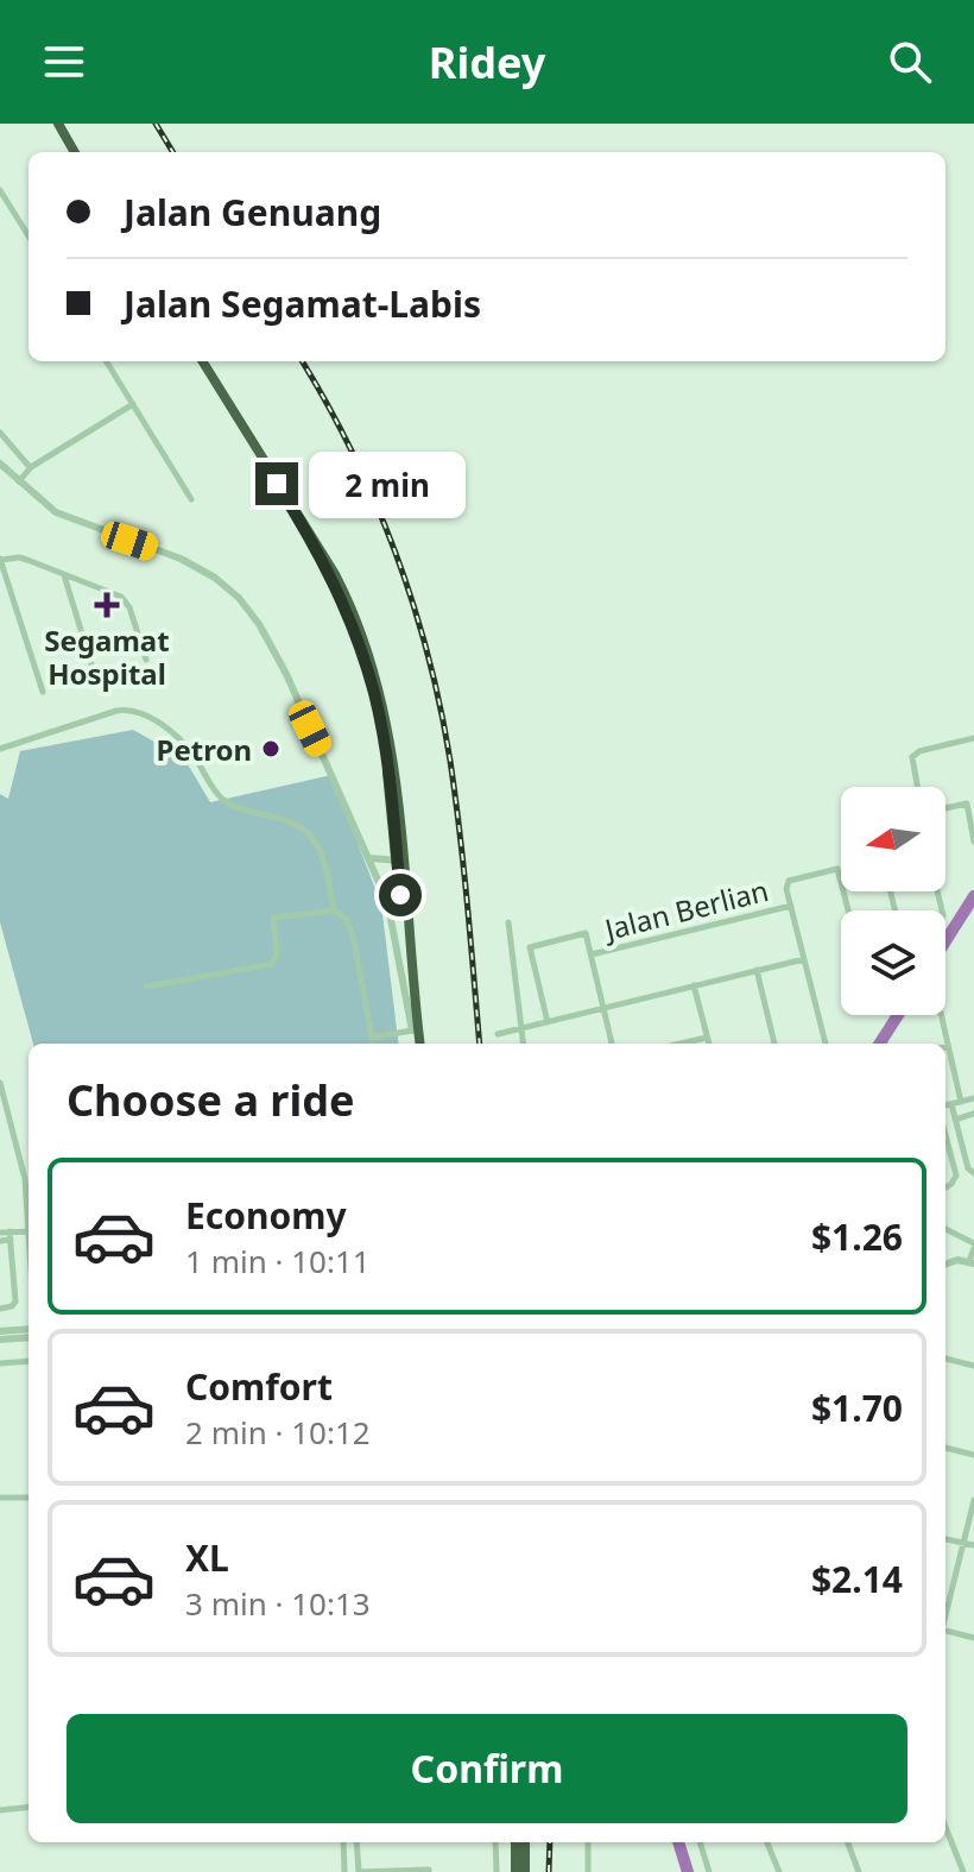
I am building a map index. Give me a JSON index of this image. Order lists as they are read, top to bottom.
{
  "streets": {
    "street": ["Jalan Berlian"]
  },
  "places": {
    "health": ["Segamat Hospital"],
    "other": ["Petron"]
  },
  "north": "left",
  "page": {
    "header": "Ridey",
    "banner": ["Jalan Genuang", "Jalan Segamat-Labis"],
    "bubble": "2 min",
    "heading": "Choose a ride",
    "list": [
      {
        "name": "Economy",
        "note": "1 min · 10:11",
        "value": "$1.26"
      },
      {
        "name": "Comfort",
        "note": "2 min · 10:12",
        "value": "$1.70"
      },
      {
        "name": "XL",
        "note": "3 min · 10:13",
        "value": "$2.14"
      }
    ],
    "buttons": "Confirm"
  }
}
